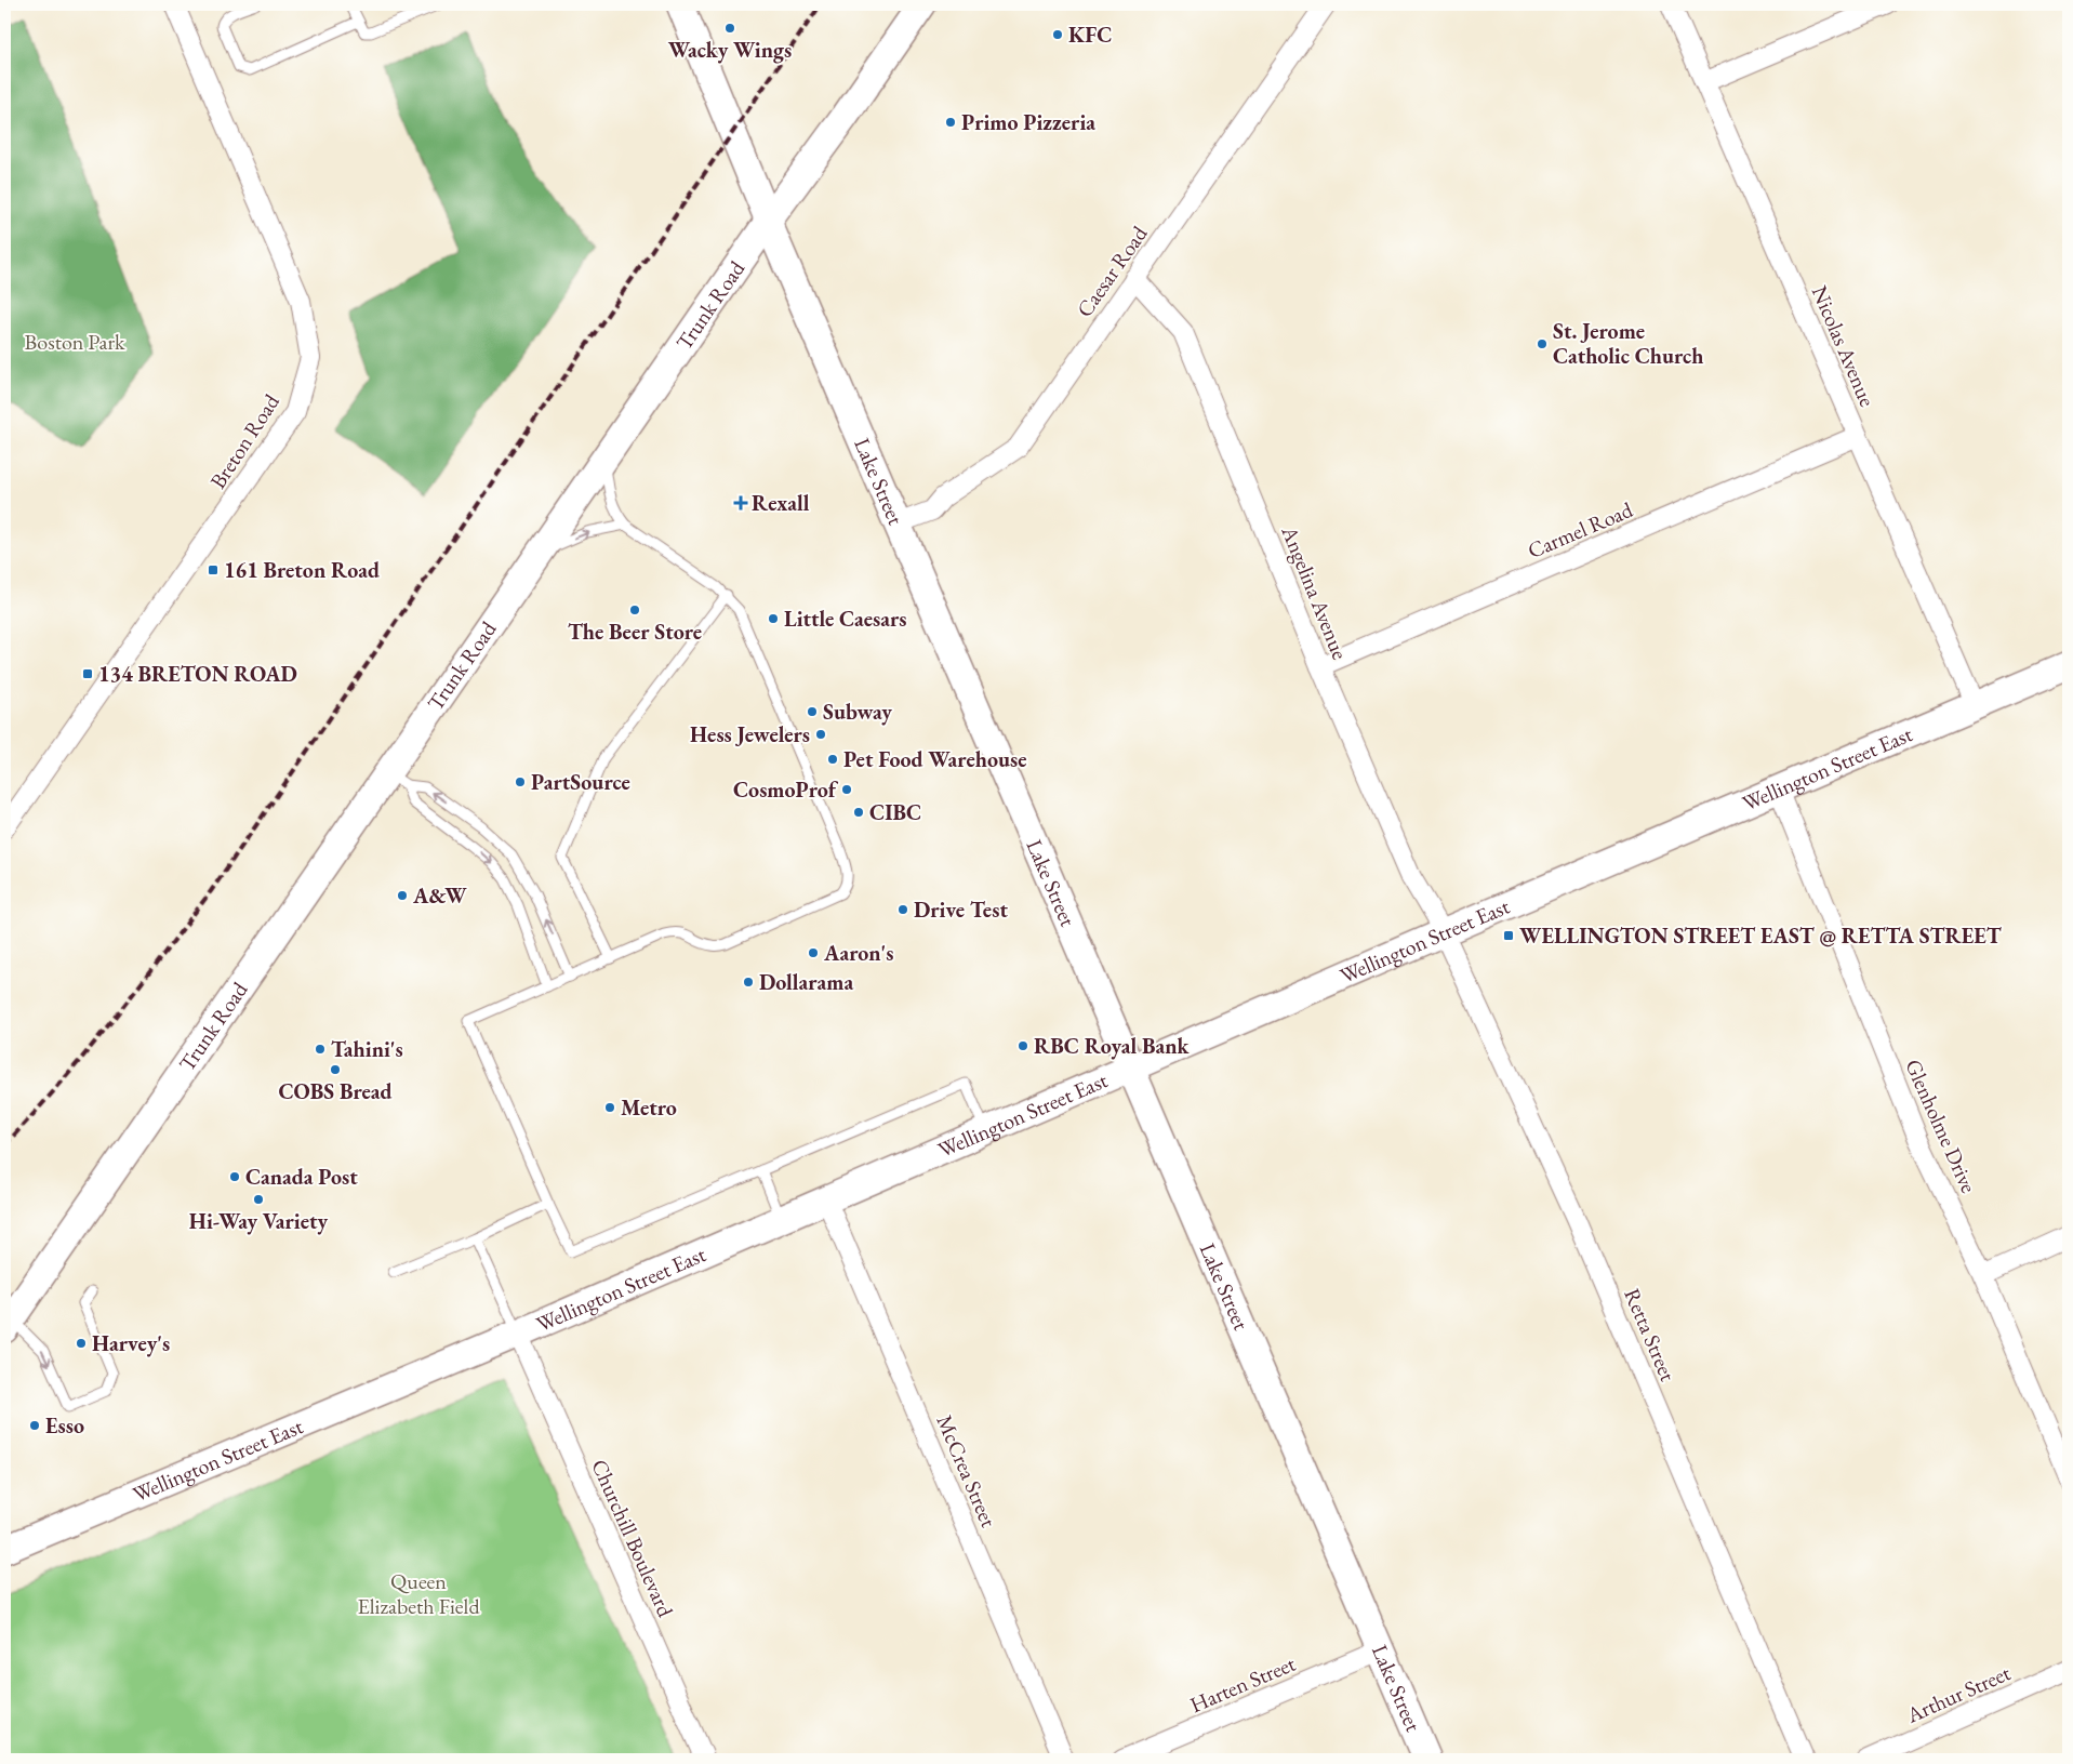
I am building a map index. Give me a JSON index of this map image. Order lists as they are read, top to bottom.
{
  "streets": {
    "main road": ["Trunk Road", "Lake Street", "Wellington Street East"],
    "street": [
      "Caesar Road",
      "Nicolas Avenue",
      "Breton Road",
      "Carmel Road",
      "Angelina Avenue",
      "Glenholme Drive",
      "Retta Street",
      "McCrea Street",
      "Churchill Boulevard",
      "Harten Street",
      "Arthur Street"
    ]
  },
  "crossings": [
    ["Caesar Road", "Lake Street"],
    ["Caesar Road", "Angelina Avenue"],
    ["Trunk Road", "Lake Street"],
    ["Nicolas Avenue", "Carmel Road"],
    ["Nicolas Avenue", "Wellington Street East"],
    ["Lake Street", "Wellington Street East"],
    ["Lake Street", "Harten Street"],
    ["Carmel Road", "Angelina Avenue"],
    ["Angelina Avenue", "Wellington Street East"],
    ["Angelina Avenue", "Retta Street"],
    ["Wellington Street East", "Glenholme Drive"],
    ["Wellington Street East", "Retta Street"],
    ["Wellington Street East", "McCrea Street"],
    ["Wellington Street East", "Churchill Boulevard"]
  ],
  "parks": ["Boston Park", "Queen Elizabeth Field"],
  "places": {
    "other": [
      "Wacky Wings",
      "KFC",
      "Primo Pizzeria",
      "St. Jerome Catholic Church",
      "The Beer Store",
      "Little Caesars",
      "Subway",
      "Hess Jewelers",
      "Pet Food Warehouse",
      "PartSource",
      "CosmoProf",
      "CIBC",
      "A&W",
      "Drive Test",
      "Aaron's",
      "Dollarama",
      "RBC Royal Bank",
      "Tahini's",
      "COBS Bread",
      "Metro",
      "Canada Post",
      "Hi-Way Variety",
      "Harvey's",
      "Esso"
    ],
    "health": ["Rexall"],
    "transit": ["161 Breton Road", "134 BRETON ROAD", "WELLINGTON STREET EAST @ RETTA STREET"]
  }
}
